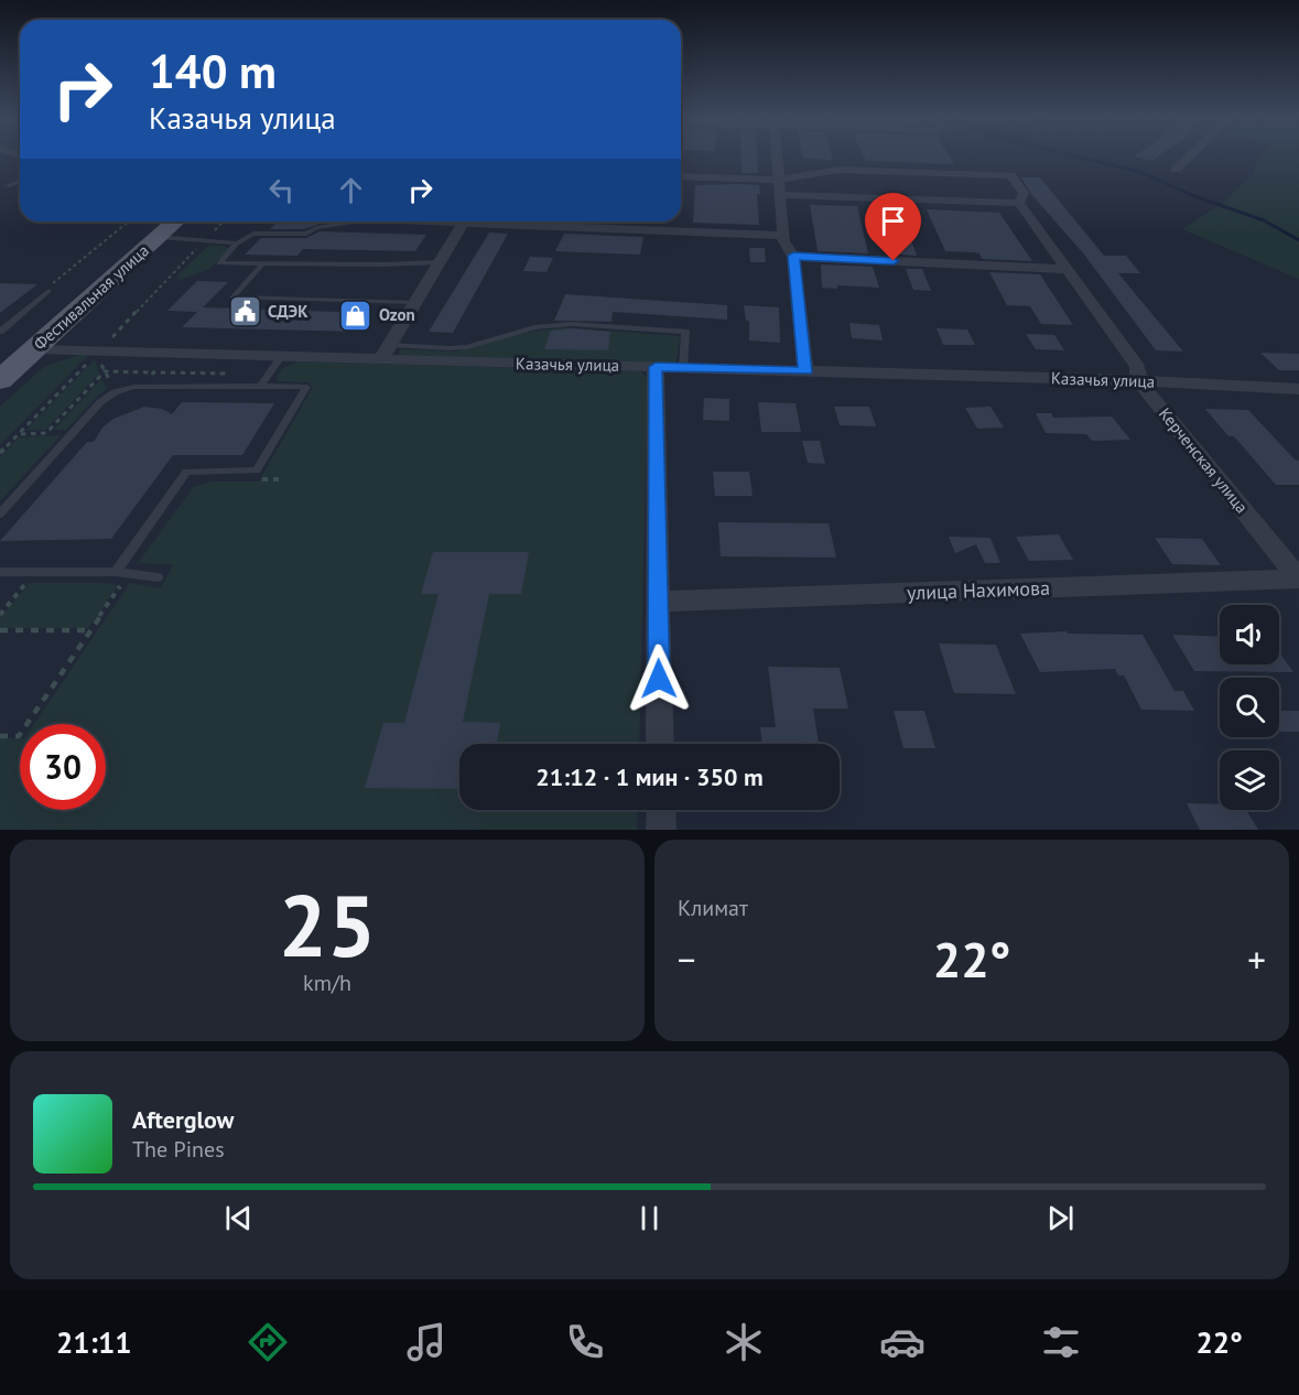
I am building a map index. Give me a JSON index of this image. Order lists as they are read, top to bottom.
{
  "streets": {
    "main road": ["Фестивальная улица"],
    "street": ["Казачья улица", "Керченская улица", "улица Нахимова"]
  },
  "crossings": [
    ["Фестивальная улица", "Казачья улица"],
    ["Казачья улица", "Керченская улица"],
    ["Керченская улица", "улица Нахимова"]
  ],
  "places": {
    "public building": ["СДЭК"],
    "shop": ["Ozon"]
  },
  "page": {
    "turn": ["140 m", "Казачья улица"],
    "limit": "30",
    "trip": "21:12 · 1 мин · 350 m",
    "tile": [
      ["25", "km/h"],
      "Климат"
    ],
    "heat": ["−", "22°", "+"],
    "song": ["Afterglow", "The Pines"],
    "tabs": ["21:11", "22°"]
  }
}
